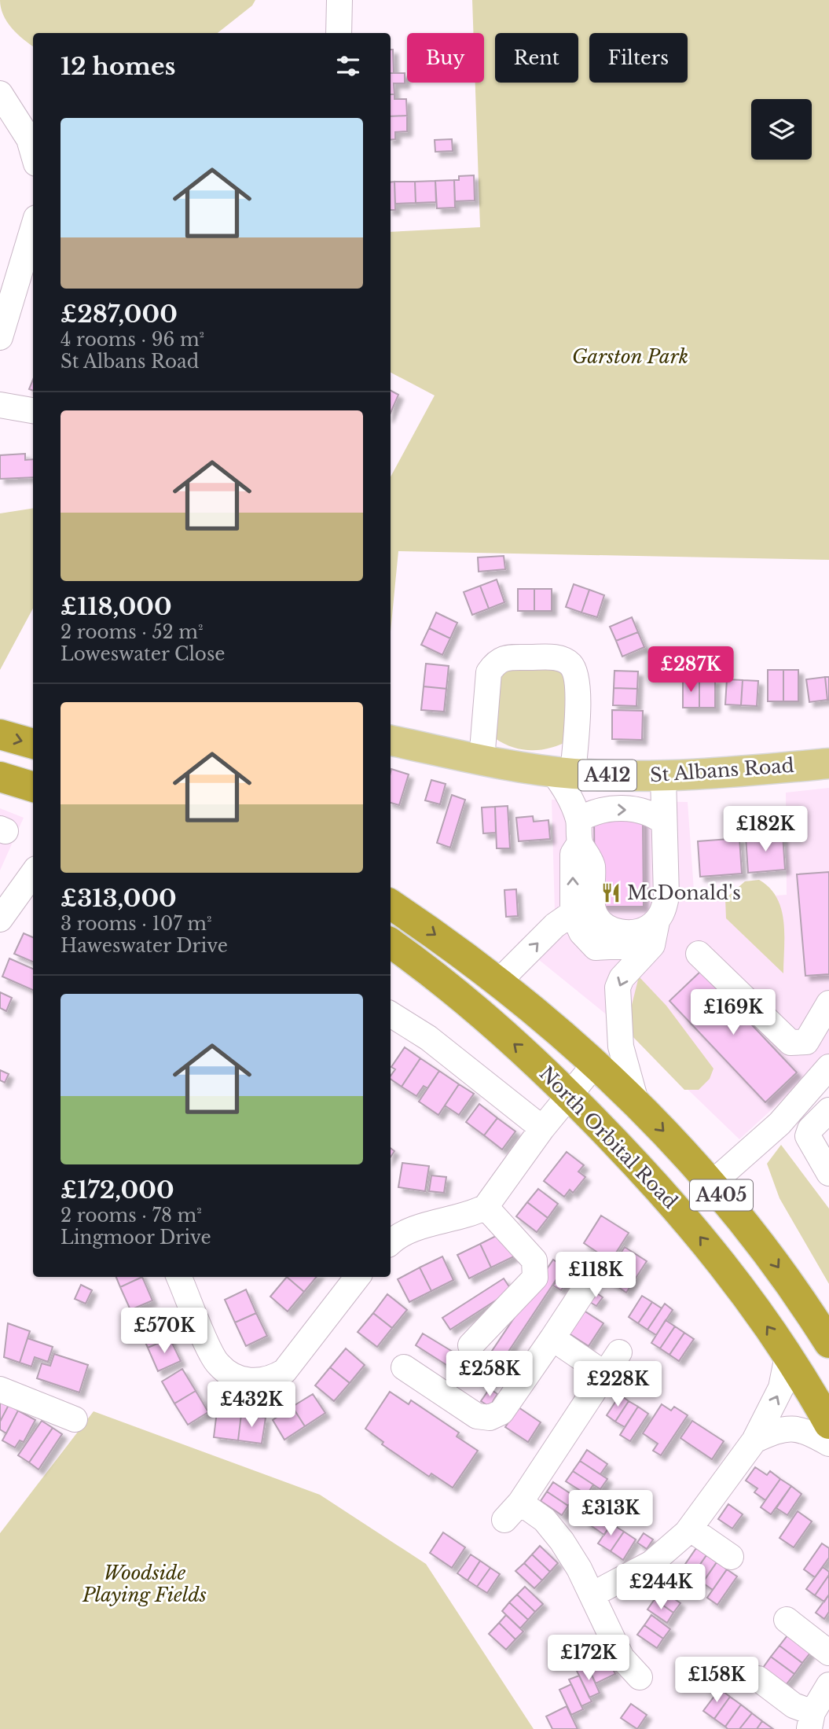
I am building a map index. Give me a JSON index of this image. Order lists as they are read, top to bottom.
{
  "streets": {
    "highway": ["North Orbital Road", "A405"],
    "main road": ["St Albans Road", "A412"]
  },
  "parks": ["Garston Park", "Woodside Playing Fields"],
  "places": {
    "restaurant": ["McDonald's"]
  },
  "page": {
    "chip": ["Buy", "Rent", "Filters"],
    "heading": "12 homes",
    "list": [
      {
        "name": "£287,000",
        "note": "4 rooms · 96 m² · St Albans Road"
      },
      {
        "name": "£118,000",
        "note": "2 rooms · 52 m² · Loweswater Close"
      },
      {
        "name": "£313,000",
        "note": "3 rooms · 107 m² · Haweswater Drive"
      },
      {
        "name": "£172,000",
        "note": "2 rooms · 78 m² · Lingmoor Drive"
      }
    ],
    "price": [
      "£287K",
      "£182K",
      "£169K",
      "£118K",
      "£570K",
      "£258K",
      "£228K",
      "£432K",
      "£313K",
      "£244K",
      "£172K",
      "£158K"
    ]
  }
}
